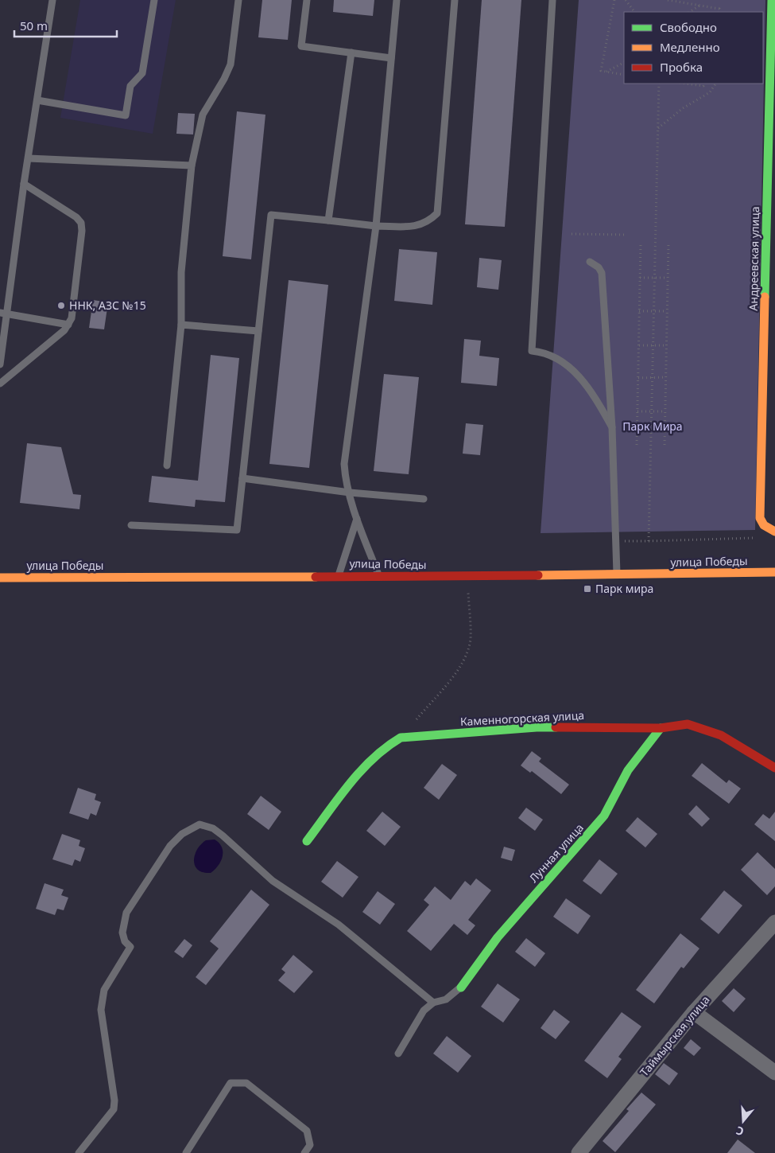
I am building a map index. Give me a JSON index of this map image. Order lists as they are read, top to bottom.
{
  "streets": {
    "street": [
      "Андреевская улица",
      "улица Победы",
      "Каменногорская улица",
      "Лунная улица",
      "Таймырская улица"
    ]
  },
  "crossings": [
    ["Каменногорская улица", "Лунная улица"]
  ],
  "parks": ["Парк Мира"],
  "places": {
    "other": ["ННК, АЗС №15"],
    "transit": ["Парк мира"]
  },
  "legend": ["Свободно", "Медленно", "Пробка"],
  "scale_bar": "50 m",
  "north": "bottom"
}
